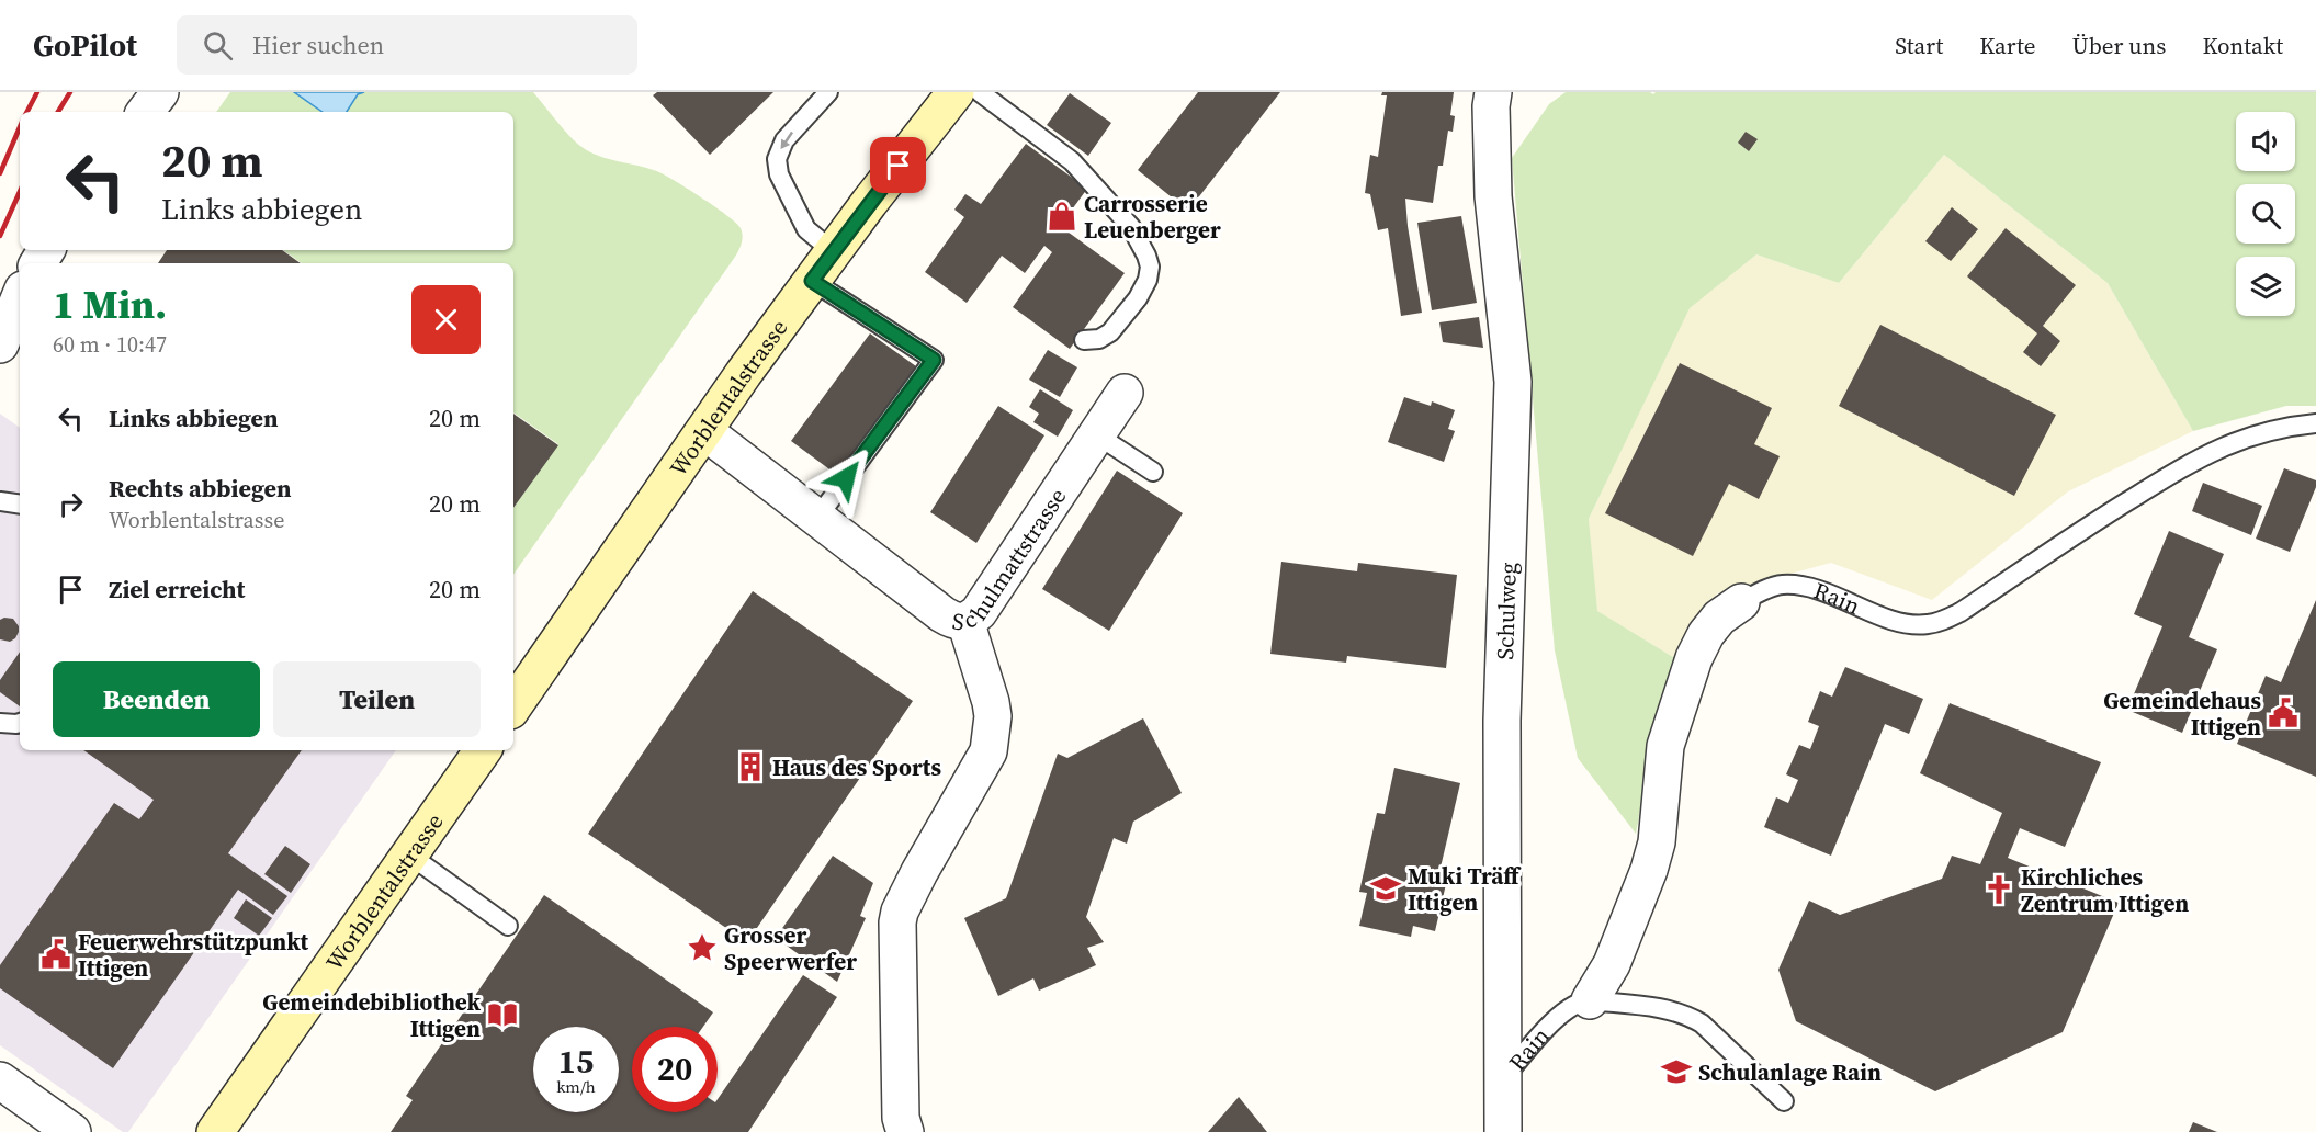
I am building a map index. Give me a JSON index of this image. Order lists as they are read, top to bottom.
{
  "streets": {
    "main road": ["Worblentalstrasse"],
    "street": ["Schulmattstrasse", "Rain", "Schulweg"]
  },
  "crossings": [
    ["Worblentalstrasse", "Schulmattstrasse"],
    ["Rain", "Schulweg"]
  ],
  "places": {
    "shop": ["Carrosserie Leuenberger"],
    "public building": ["Gemeindehaus Ittigen", "Feuerwehrstützpunkt Ittigen"],
    "building": ["Haus des Sports"],
    "school or university": ["Muki Träff Ittigen", "Schulanlage Rain"],
    "church": ["Kirchliches Zentrum Ittigen"],
    "place": ["Grosser Speerwerfer"],
    "library": ["Gemeindebibliothek Ittigen"]
  },
  "page": {
    "header": "GoPilot",
    "search": "Hier suchen",
    "nav": [
      "Start",
      "Karte",
      "Über uns",
      "Kontakt"
    ],
    "turn": ["20 m", "Links abbiegen"],
    "heading": ["1 Min.", "60 m · 10:47"],
    "list": [
      {
        "name": "Links abbiegen",
        "value": "20 m"
      },
      {
        "name": "Rechts abbiegen",
        "note": "Worblentalstrasse",
        "value": "20 m"
      },
      {
        "name": "Ziel erreicht",
        "value": "20 m"
      }
    ],
    "buttons": ["Beenden", "Teilen"],
    "speed": "15 km/h",
    "limit": "20"
  }
}
